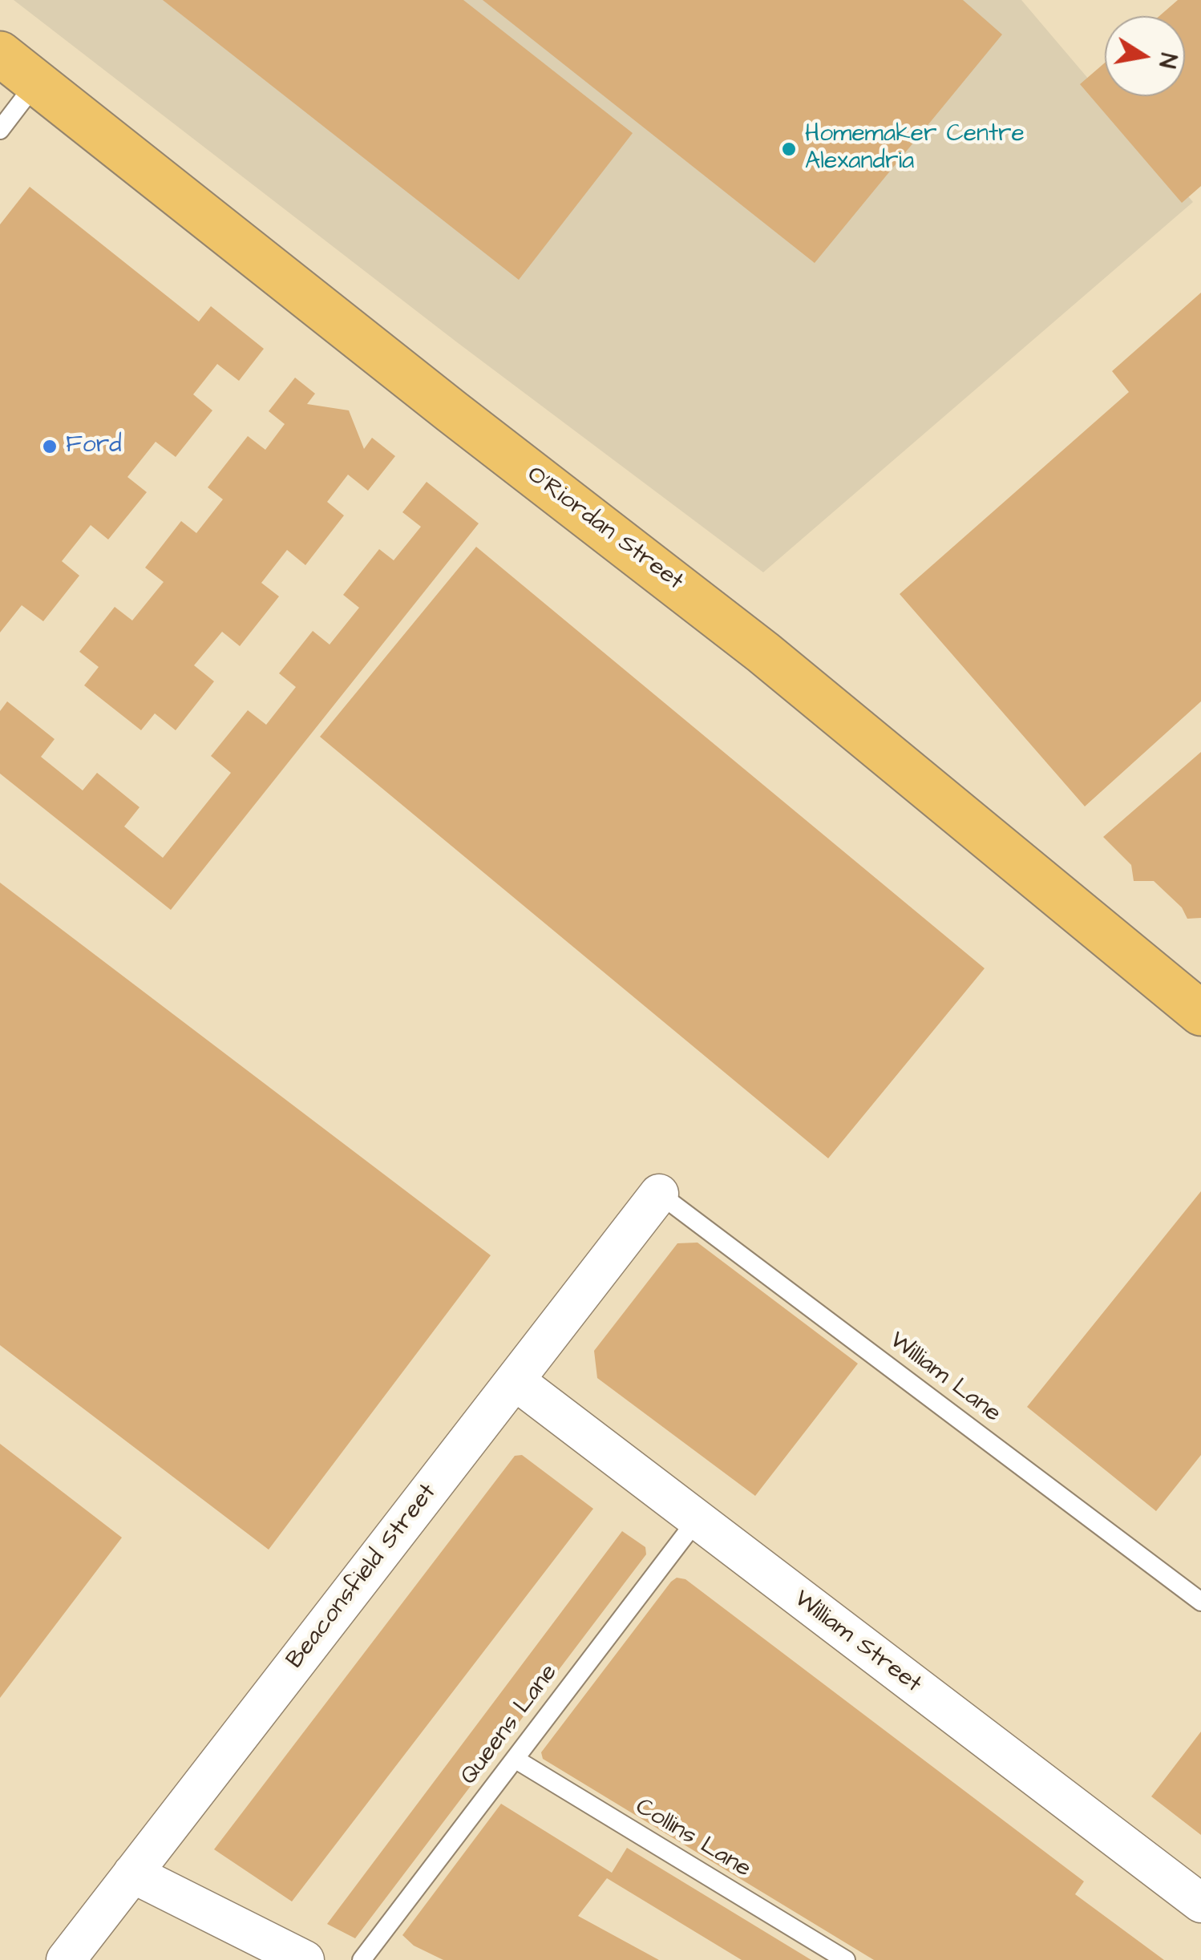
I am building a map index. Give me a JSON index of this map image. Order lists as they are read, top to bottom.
{
  "streets": {
    "main road": ["O'Riordan Street"],
    "street": ["Beaconsfield Street", "William Street"],
    "lane": ["William Lane", "Queens Lane", "Collins Lane"]
  },
  "crossings": [
    ["William Lane", "Beaconsfield Street"],
    ["Beaconsfield Street", "William Street"],
    ["William Street", "Queens Lane"],
    ["Queens Lane", "Collins Lane"]
  ],
  "places": ["Homemaker Centre Alexandria", "Ford"],
  "north": "right"
}
